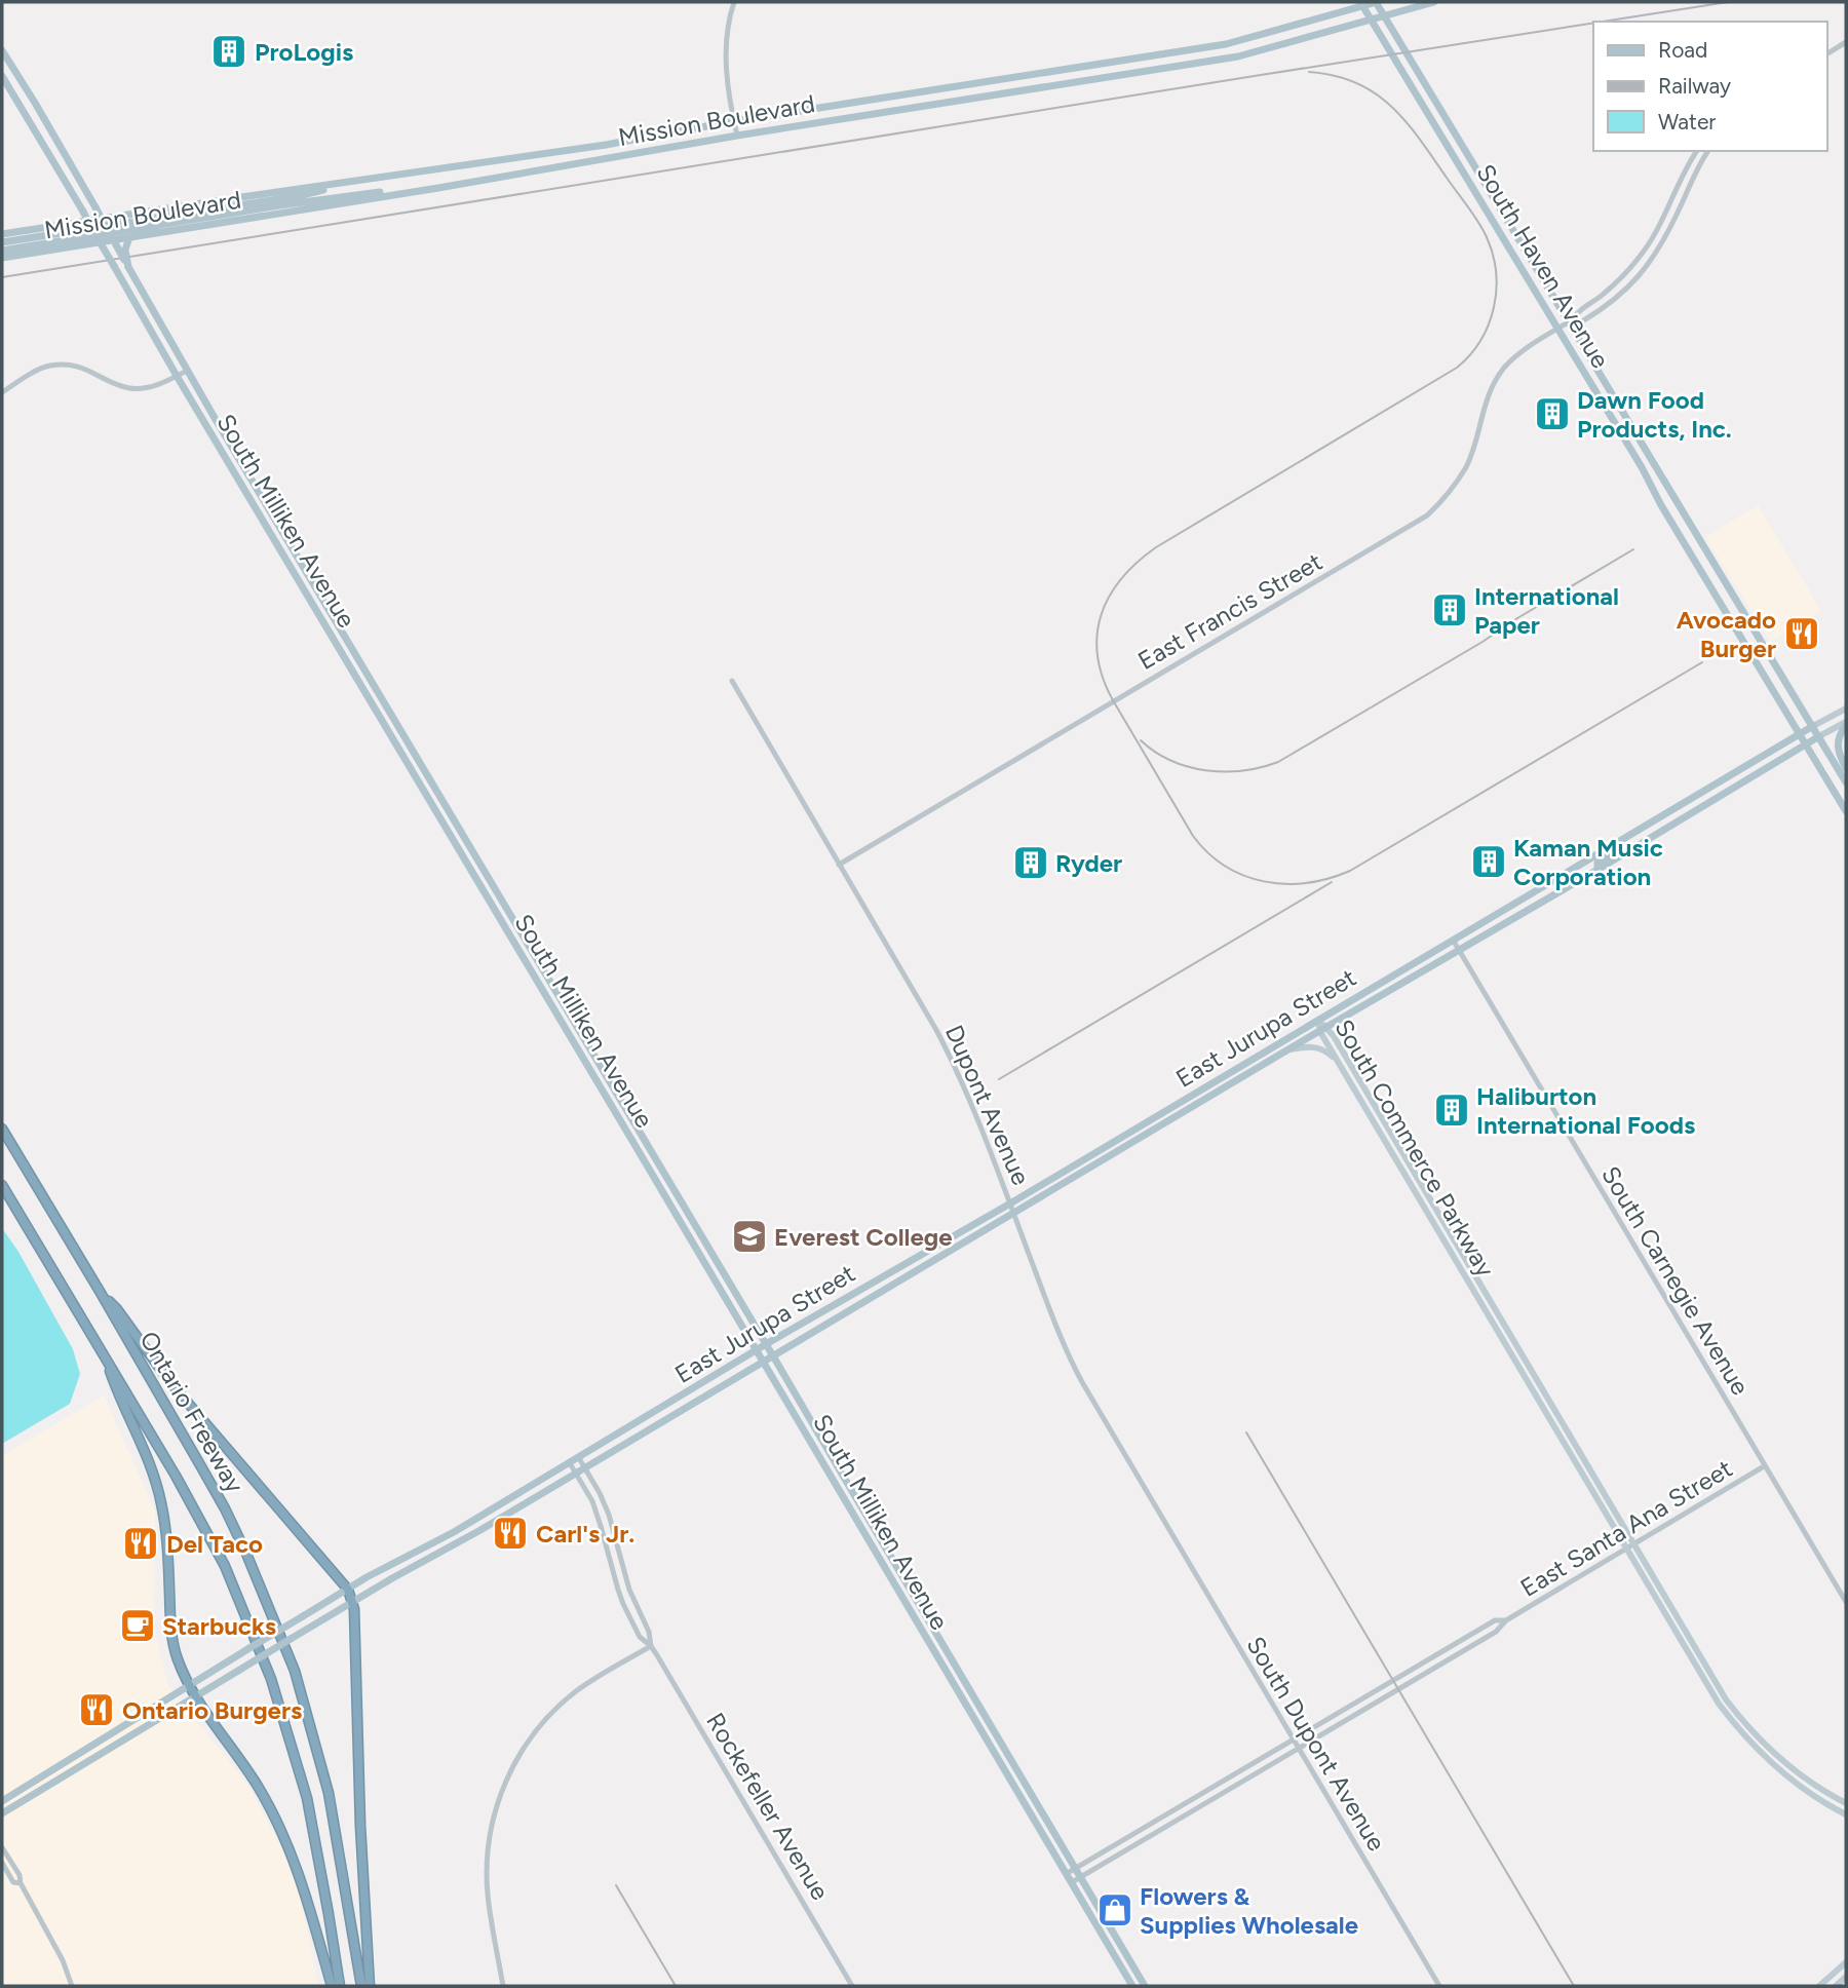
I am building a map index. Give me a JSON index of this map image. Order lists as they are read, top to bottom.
{
  "streets": {
    "highway": ["Ontario Freeway"],
    "main road": [
      "Mission Boulevard",
      "South Haven Avenue",
      "South Milliken Avenue",
      "East Jurupa Street",
      "South Commerce Parkway"
    ],
    "street": [
      "East Francis Street",
      "Dupont Avenue",
      "South Carnegie Avenue",
      "East Santa Ana Street",
      "South Dupont Avenue",
      "Rockefeller Avenue"
    ]
  },
  "crossings": [
    ["Mission Boulevard", "South Haven Avenue"],
    ["South Haven Avenue", "East Francis Street"],
    ["South Haven Avenue", "East Jurupa Street"],
    ["South Milliken Avenue", "East Jurupa Street"],
    ["South Milliken Avenue", "East Santa Ana Street"],
    ["East Francis Street", "Dupont Avenue"],
    ["East Jurupa Street", "Dupont Avenue"],
    ["East Jurupa Street", "South Commerce Parkway"],
    ["East Jurupa Street", "South Carnegie Avenue"],
    ["East Jurupa Street", "Rockefeller Avenue"],
    ["Dupont Avenue", "South Dupont Avenue"],
    ["South Commerce Parkway", "East Santa Ana Street"],
    ["South Carnegie Avenue", "East Santa Ana Street"],
    ["East Santa Ana Street", "South Dupont Avenue"]
  ],
  "places": {
    "building": [
      "ProLogis",
      "Dawn Food Products, Inc.",
      "International Paper",
      "Kaman Music Corporation",
      "Ryder",
      "Haliburton International Foods"
    ],
    "restaurant": [
      "Avocado Burger",
      "Carl's Jr.",
      "Del Taco",
      "Ontario Burgers"
    ],
    "school or university": ["Everest College"],
    "cafe": ["Starbucks"],
    "shop": ["Flowers & Supplies Wholesale"]
  },
  "legend": ["Road", "Railway", "Water"]
}
